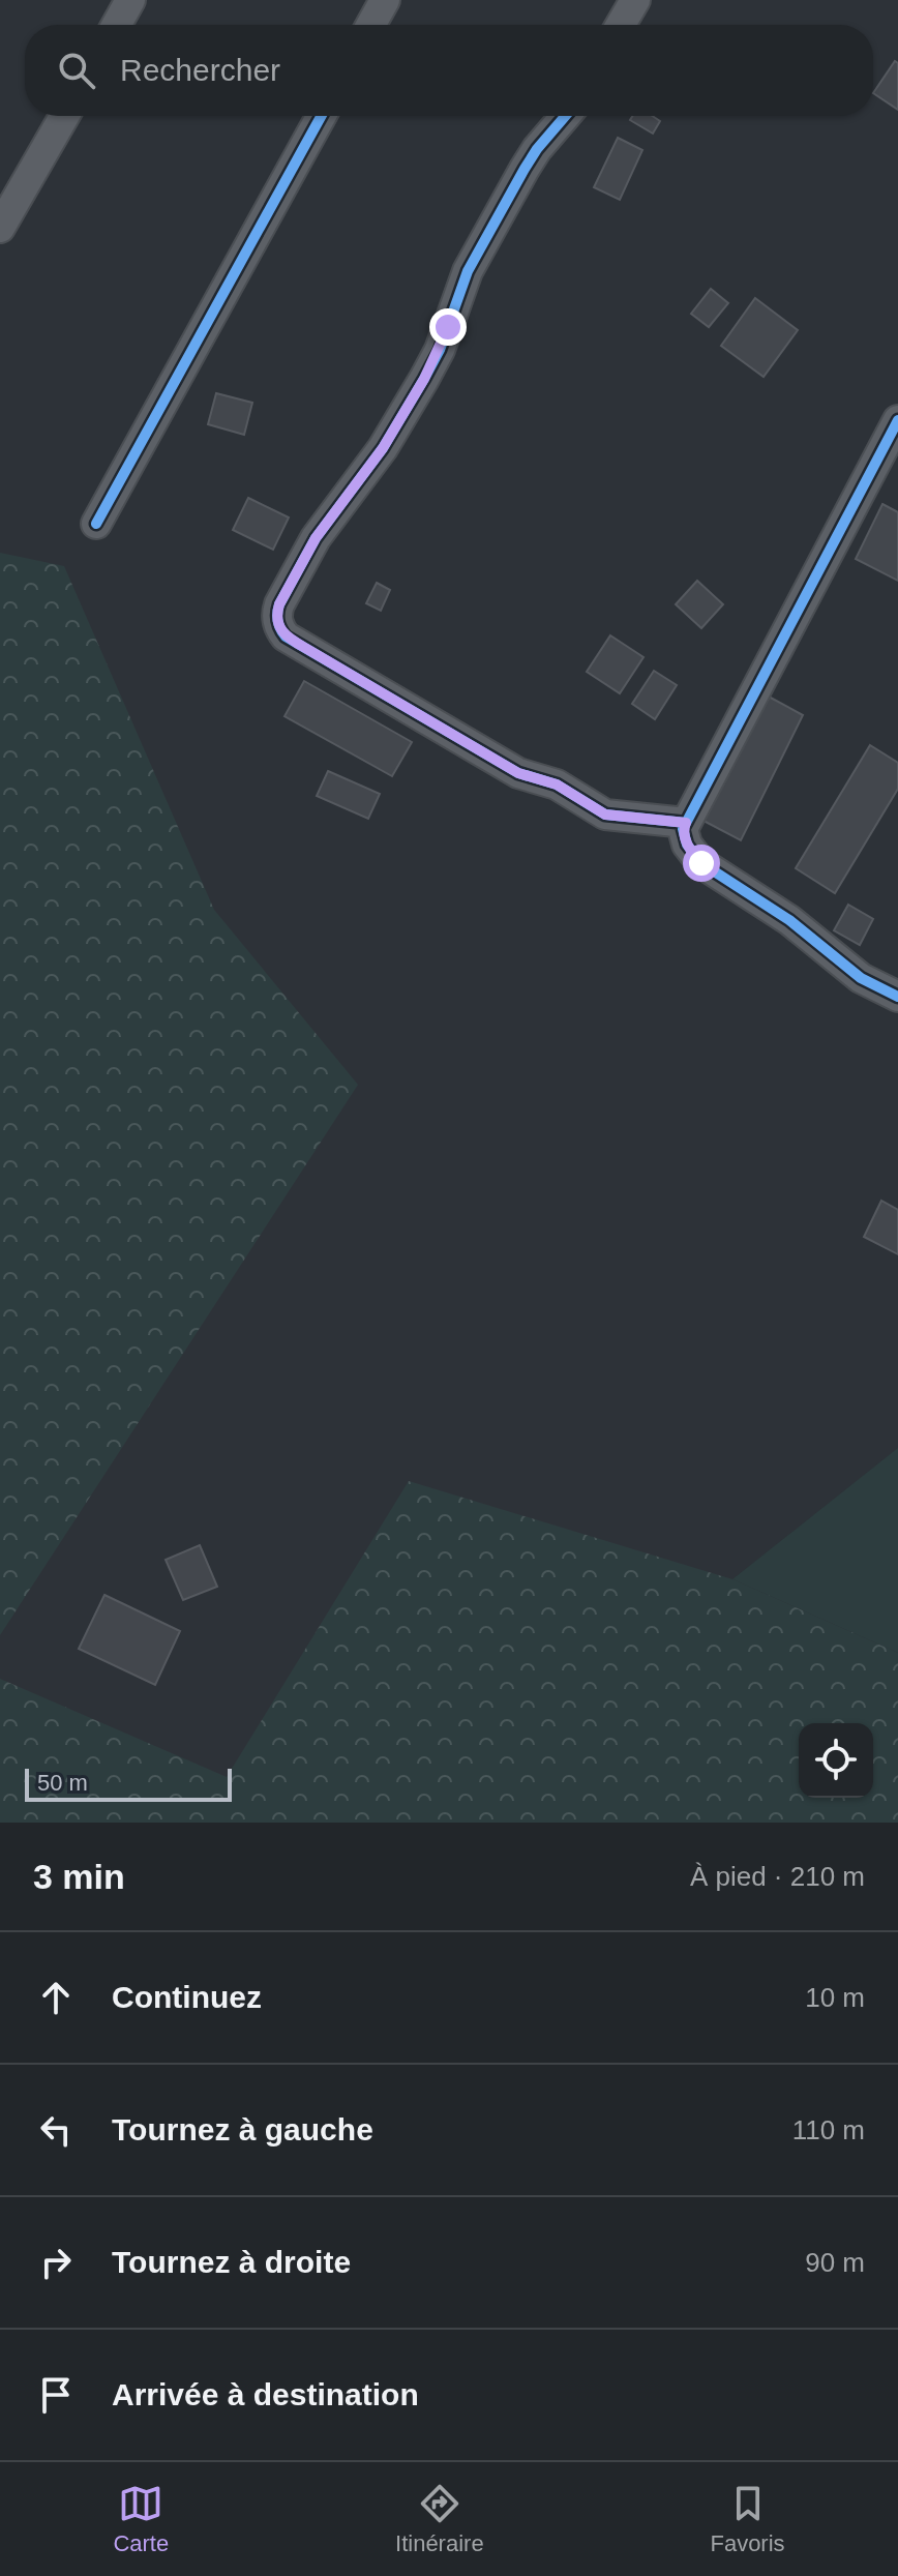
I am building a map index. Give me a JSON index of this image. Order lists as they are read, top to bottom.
{
  "scale_bar": "50 m",
  "page": {
    "search": "Rechercher",
    "scale": "50 m",
    "heading": ["3 min", "À pied · 210 m"],
    "list": [
      ["Continuez", "10 m"],
      ["Tournez à gauche", "110 m"],
      ["Tournez à droite", "90 m"],
      "Arrivée à destination"
    ],
    "nav": ["Carte", "Itinéraire", "Favoris"]
  }
}
